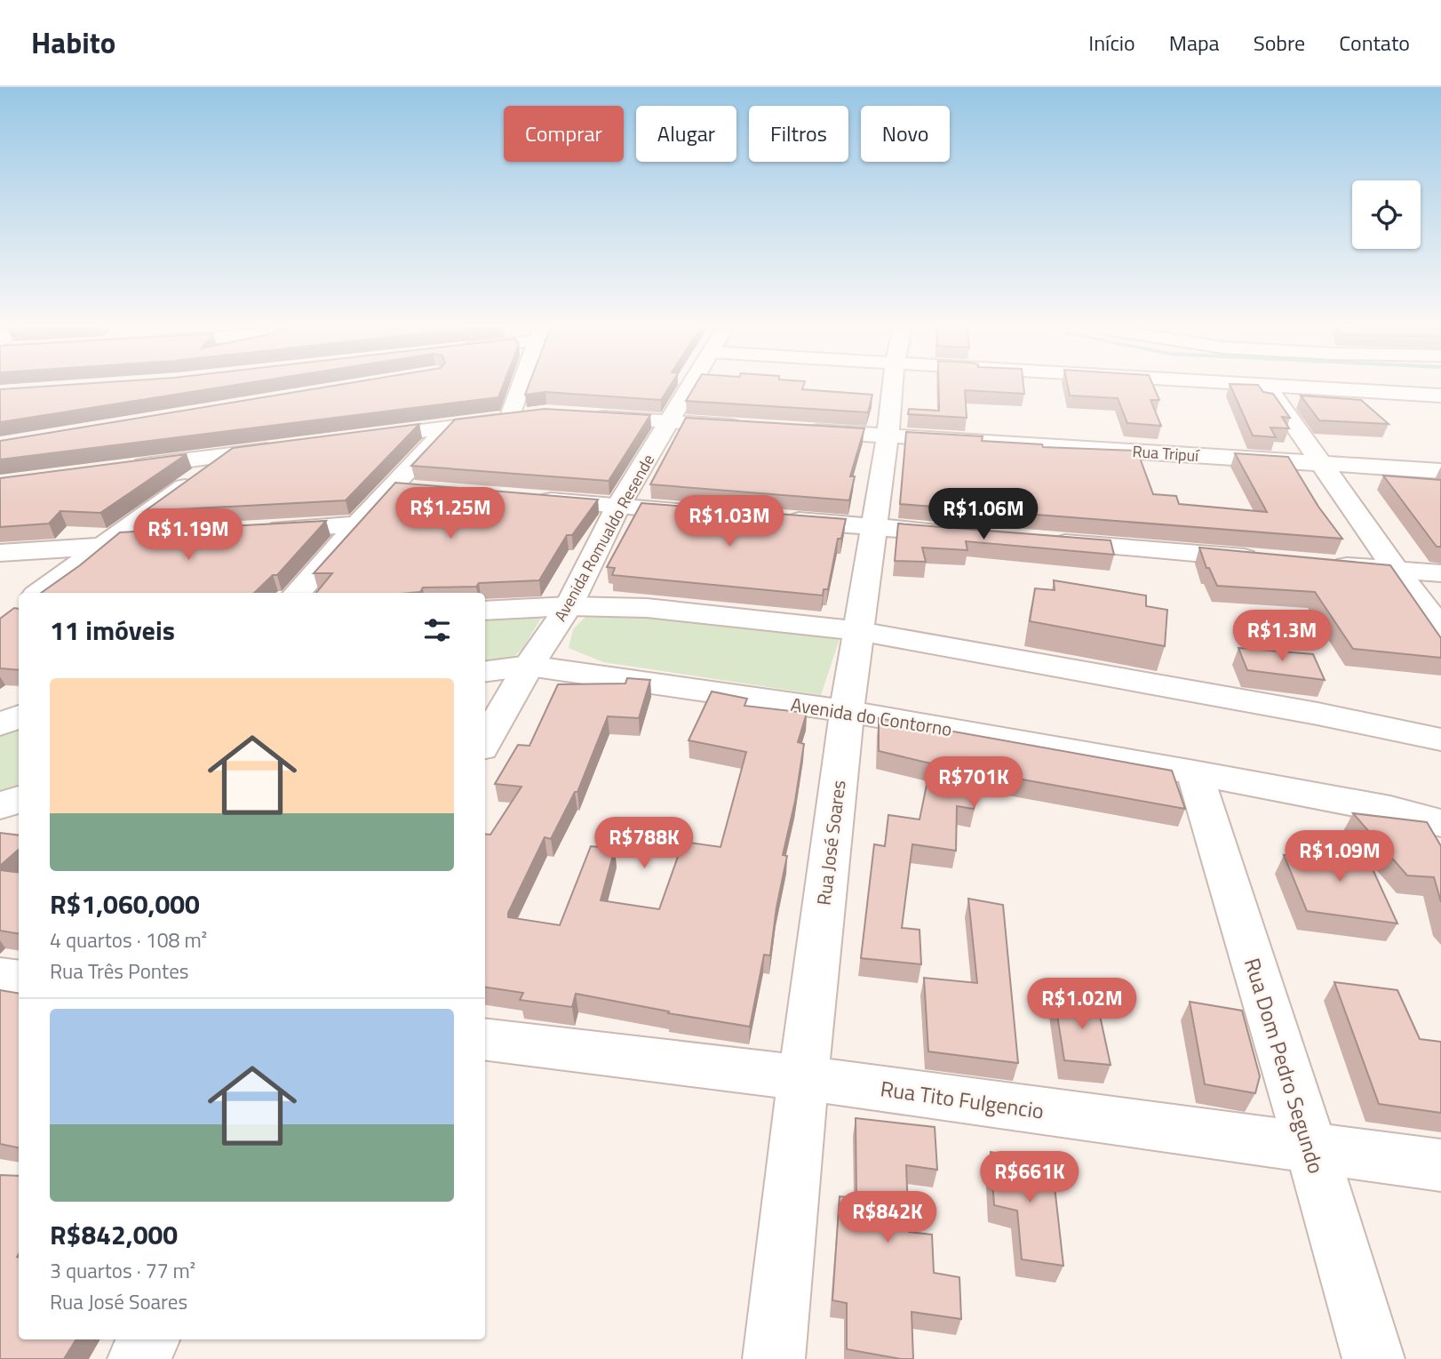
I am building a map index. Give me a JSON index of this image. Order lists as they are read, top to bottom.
{
  "streets": {
    "street": [
      "Rua Tripuí",
      "Avenida Romualdo Resende",
      "Avenida do Contorno",
      "Rua José Soares",
      "Rua Dom Pedro Segundo",
      "Rua Tito Fulgencio"
    ]
  },
  "crossings": [
    ["Rua Tripuí", "Rua José Soares"],
    ["Avenida Romualdo Resende", "Avenida do Contorno"],
    ["Avenida do Contorno", "Rua José Soares"],
    ["Avenida do Contorno", "Rua Dom Pedro Segundo"],
    ["Rua José Soares", "Rua Tito Fulgencio"],
    ["Rua Dom Pedro Segundo", "Rua Tito Fulgencio"]
  ],
  "page": {
    "header": "Habito",
    "nav": [
      "Início",
      "Mapa",
      "Sobre",
      "Contato"
    ],
    "chip": [
      "Comprar",
      "Alugar",
      "Filtros",
      "Novo"
    ],
    "price": [
      "R$1.25M",
      "R$1.06M",
      "R$1.03M",
      "R$1.19M",
      "R$1.3M",
      "R$701K",
      "R$788K",
      "R$1.09M",
      "R$1.02M",
      "R$661K",
      "R$842K"
    ],
    "heading": "11 imóveis",
    "list": [
      {
        "name": "R$1,060,000",
        "note": "4 quartos · 108 m² · Rua Três Pontes"
      },
      {
        "name": "R$842,000",
        "note": "3 quartos · 77 m² · Rua José Soares"
      }
    ]
  }
}
